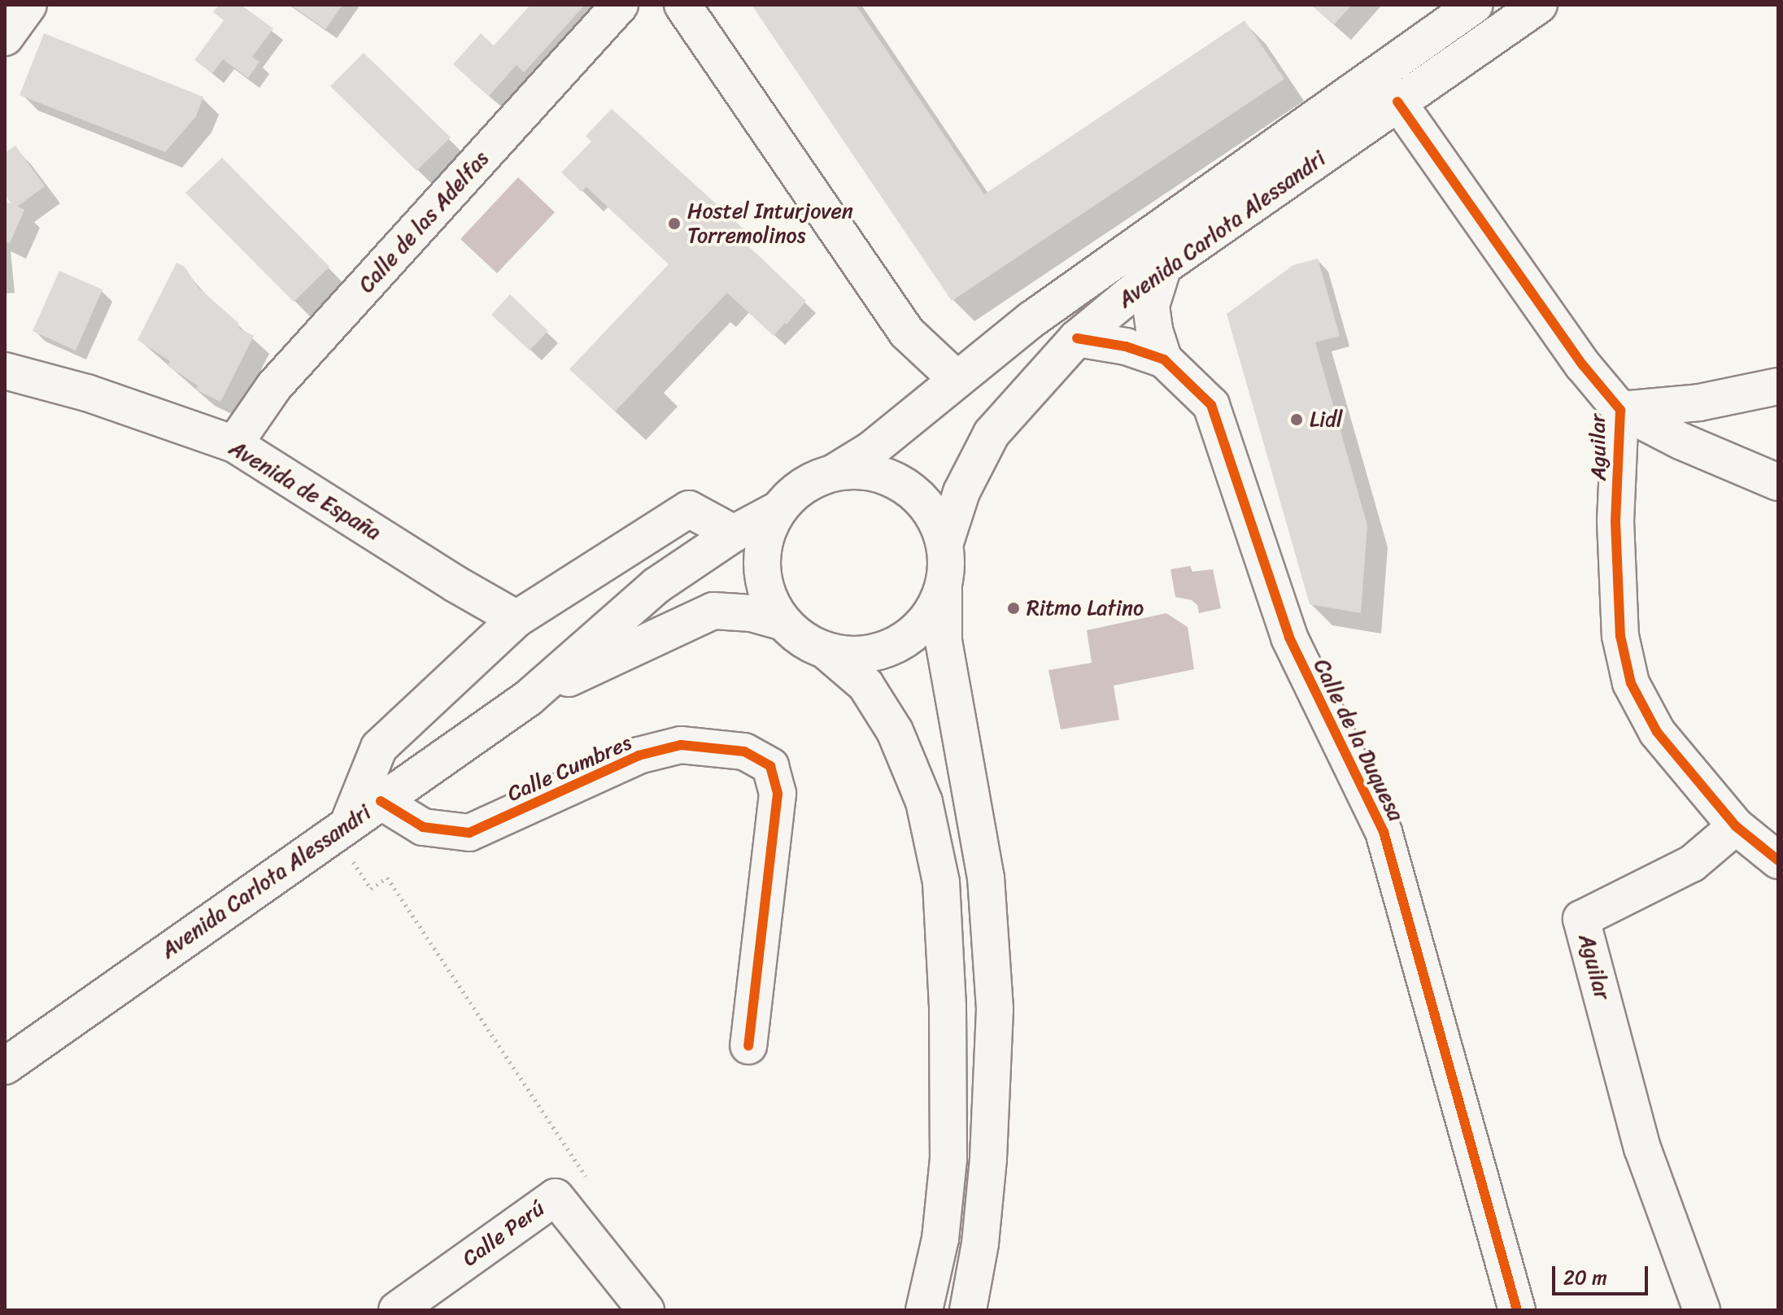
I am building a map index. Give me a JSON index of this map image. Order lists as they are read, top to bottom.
{
  "streets": {
    "street": [
      "Calle de las Adelfas",
      "Avenida Carlota Alessandri",
      "Aguilar",
      "Avenida de España",
      "Calle de la Duquesa",
      "Calle Cumbres",
      "Calle Perú"
    ]
  },
  "crossings": [
    ["Calle de las Adelfas", "Avenida de España"],
    ["Avenida Carlota Alessandri", "Aguilar"],
    ["Avenida Carlota Alessandri", "Calle Cumbres"]
  ],
  "places": ["Hostel Inturjoven Torremolinos", "Lidl", "Ritmo Latino"],
  "scale_bar": "20 m"
}
